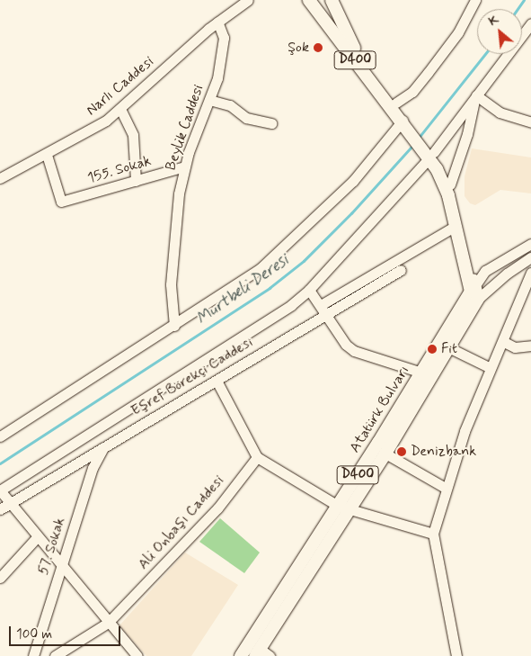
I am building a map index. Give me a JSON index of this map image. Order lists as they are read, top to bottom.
{
  "streets": {
    "main road": ["D400", "Atatürk Bulvarı"],
    "street": [
      "Narlı Caddesi",
      "Beylik Caddesi",
      "155. Sokak",
      "Eşref Börekçi Caddesi",
      "Ali Onbaşı Caddesi",
      "57. Sokak"
    ]
  },
  "crossings": [
    ["D400", "Eşref Börekçi Caddesi"],
    ["D400", "Atatürk Bulvarı"],
    ["Narlı Caddesi", "Beylik Caddesi"],
    ["Narlı Caddesi", "155. Sokak"],
    ["Beylik Caddesi", "155. Sokak"],
    ["Eşref Börekçi Caddesi", "57. Sokak"]
  ],
  "water": ["Murtbeli Deresi"],
  "places": ["Şok", "Fit", "Denizbank"],
  "scale_bar": "100 m",
  "north": "top left"
}
